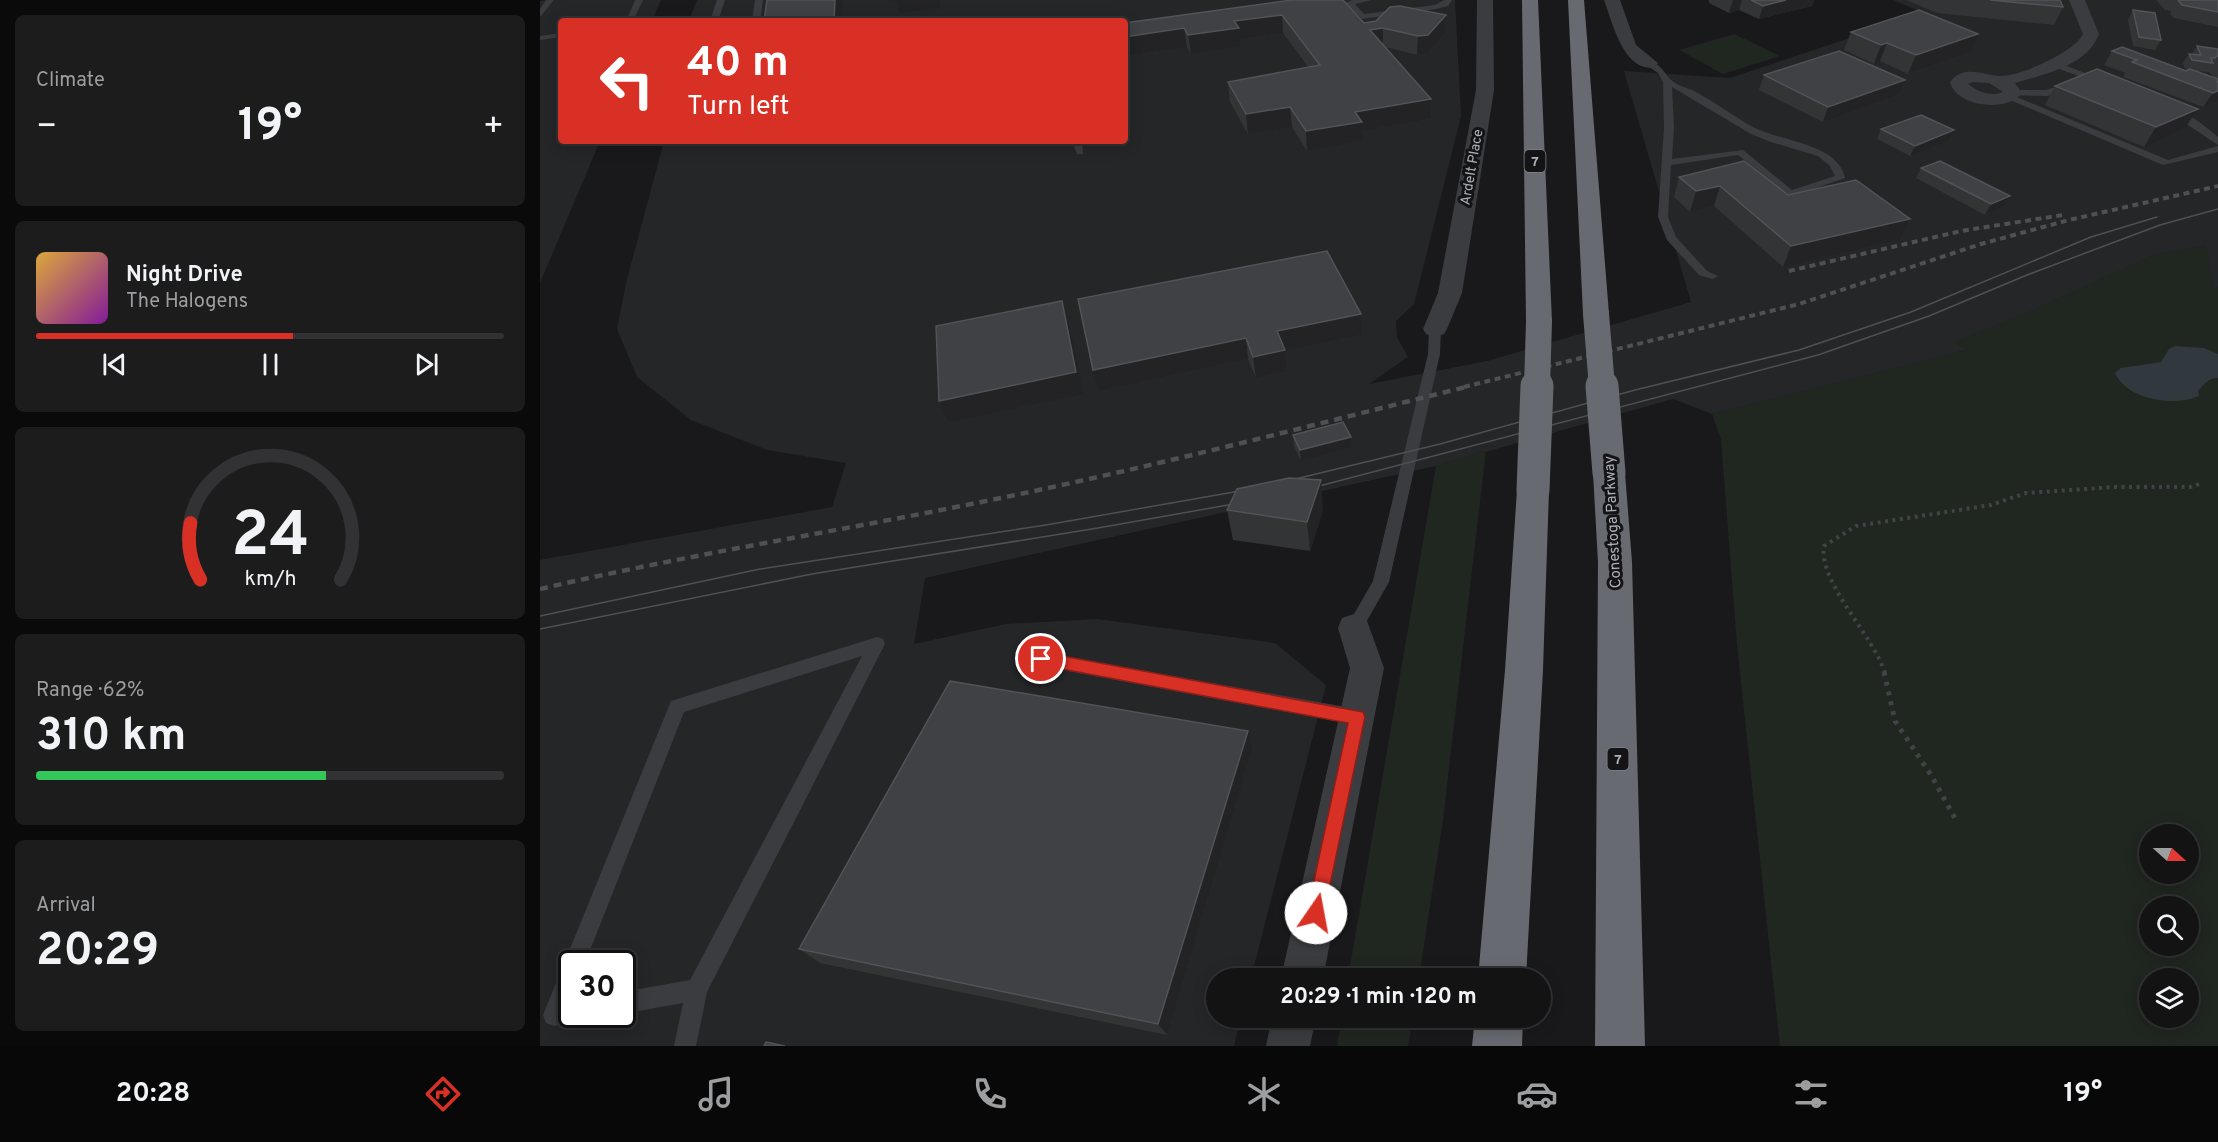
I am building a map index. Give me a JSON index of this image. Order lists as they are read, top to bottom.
{
  "streets": {
    "highway": ["7", "Conestoga Parkway"],
    "street": ["Ardelt Place"]
  },
  "north": "right",
  "page": {
    "tile": [
      "Climate",
      ["Range · 62%", "310 km"],
      ["Arrival", "20:29"]
    ],
    "turn": ["40 m", "Turn left"],
    "heat": ["−", "19°", "+"],
    "song": ["Night Drive", "The Halogens"],
    "limit": "30",
    "trip": "20:29 · 1 min · 120 m",
    "tabs": ["20:28", "19°"],
    "gauge": ["24", "km/h"]
  }
}
